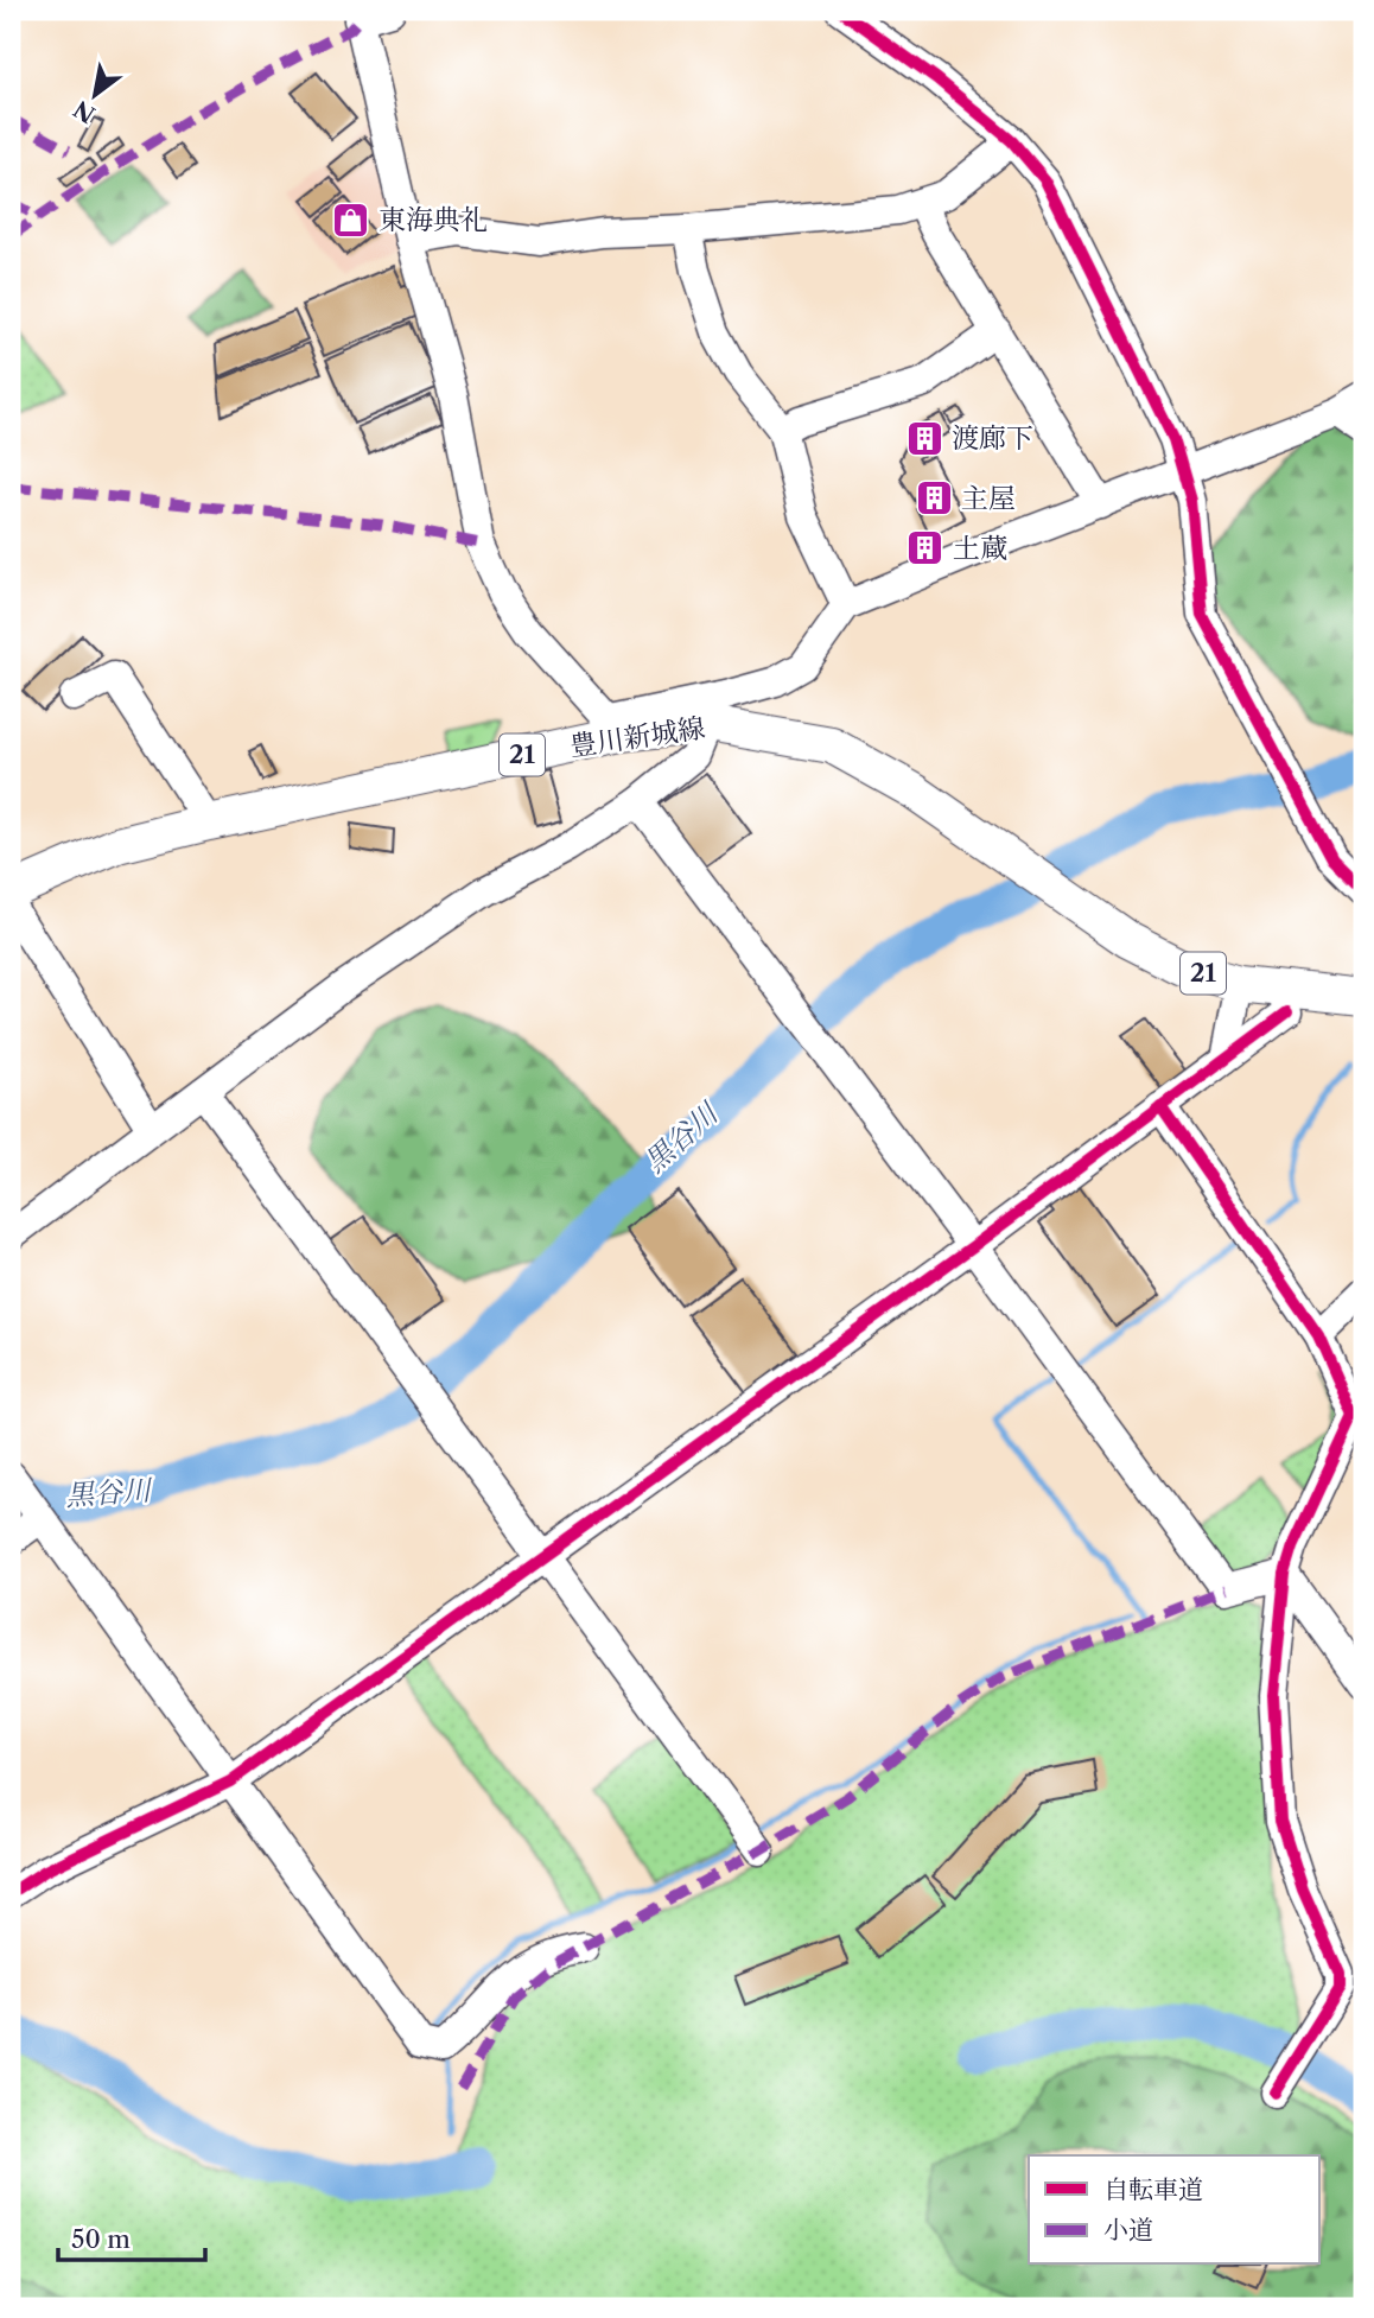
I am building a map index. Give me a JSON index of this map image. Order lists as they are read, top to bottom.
{
  "streets": {
    "main road": ["豊川新城線", "21"]
  },
  "water": ["黒谷川"],
  "places": {
    "shop": ["東海典礼"],
    "building": ["渡廊下", "主屋", "土蔵"]
  },
  "legend": ["自転車道", "小道"],
  "scale_bar": "50 m",
  "north": "bottom left"
}
